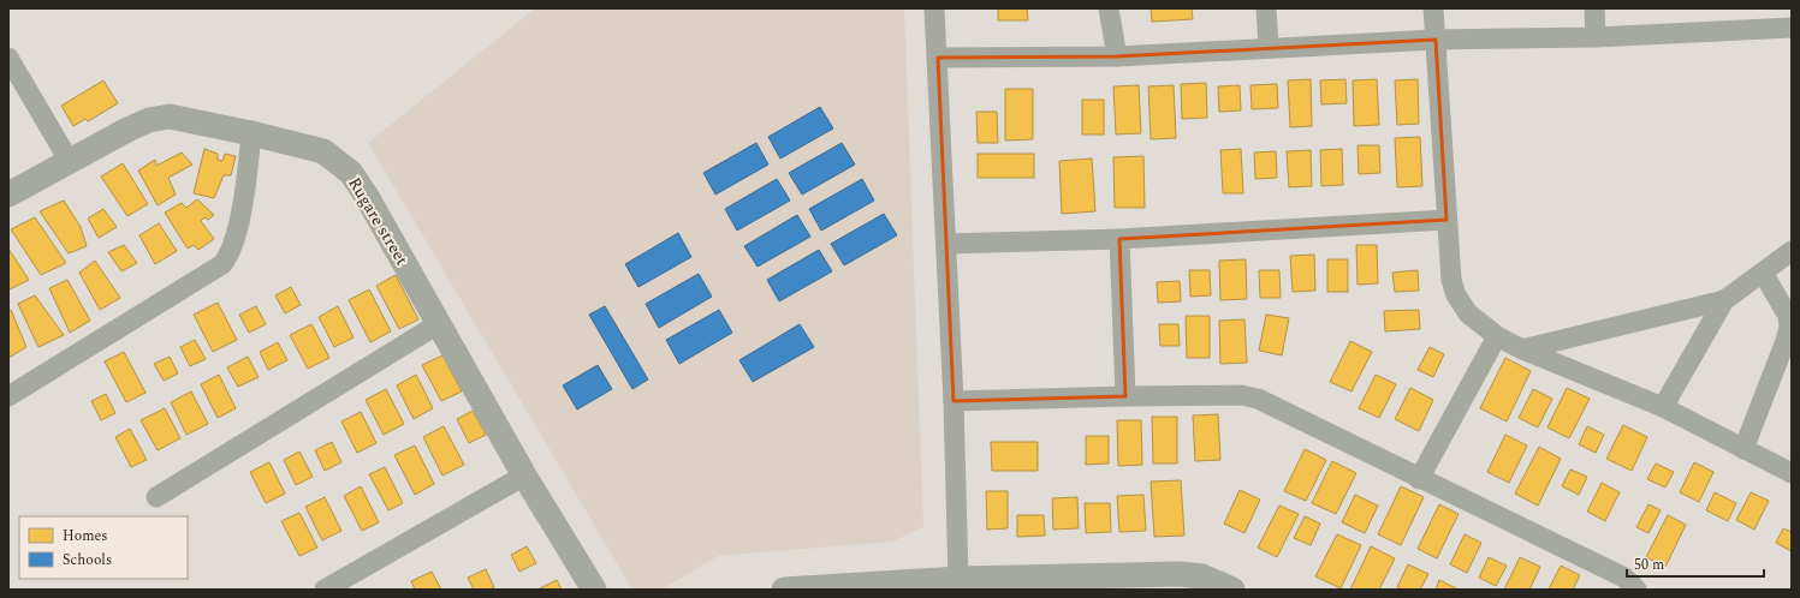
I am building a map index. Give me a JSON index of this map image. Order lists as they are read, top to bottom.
{
  "streets": {
    "street": ["Rugare street"]
  },
  "legend": ["Homes", "Schools"],
  "scale_bar": "50 m"
}
